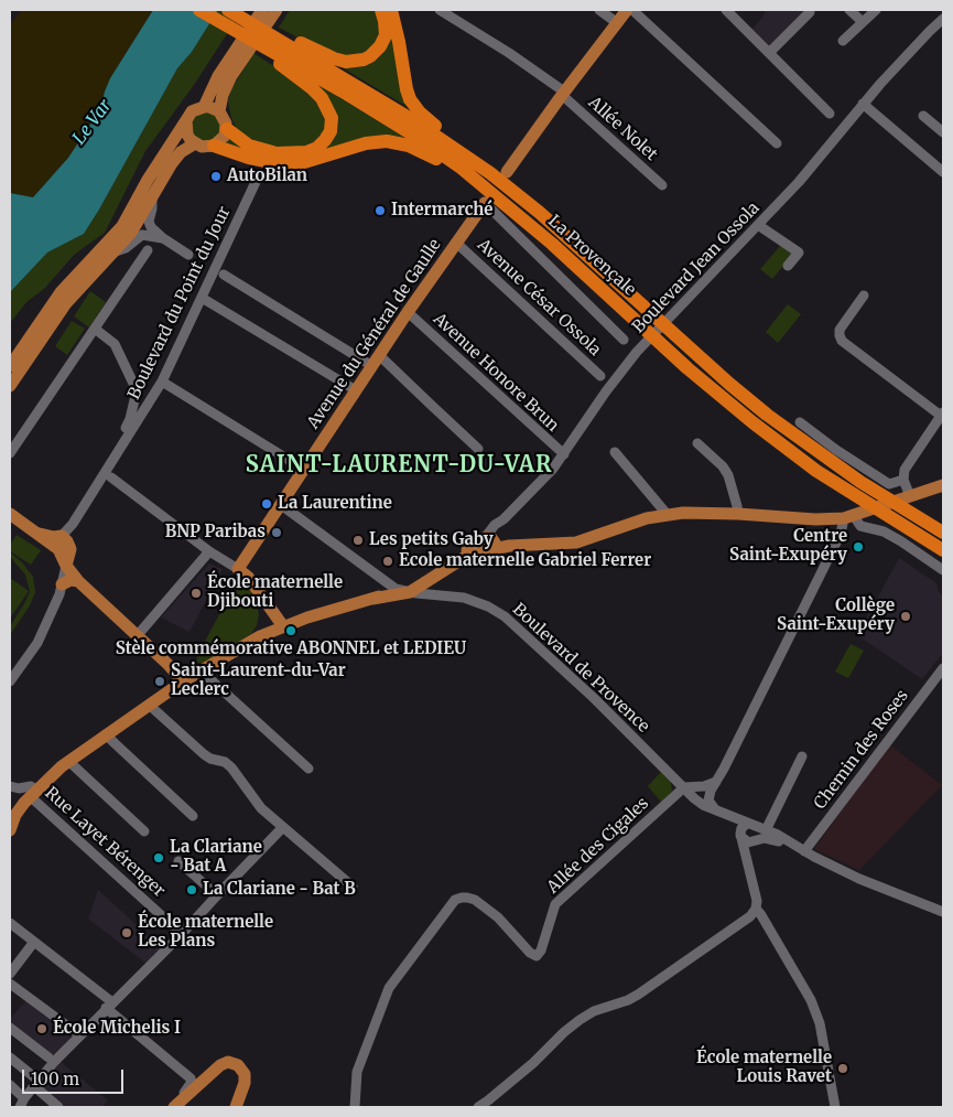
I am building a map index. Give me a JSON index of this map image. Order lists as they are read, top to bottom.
{
  "streets": {
    "highway": ["La Provençale"],
    "main road": ["Avenue du Général de Gaulle"],
    "street": [
      "Allée Nolet",
      "Boulevard Jean Ossola",
      "Avenue César Ossola",
      "Boulevard du Point du Jour",
      "Avenue Honore Brun",
      "Boulevard de Provence",
      "Chemin des Roses",
      "Rue Layet Bérenger",
      "Allée des Cigales"
    ]
  },
  "crossings": [
    ["La Provençale", "Avenue du Général de Gaulle"],
    ["Boulevard Jean Ossola", "Avenue Honore Brun"],
    ["Avenue César Ossola", "Avenue du Général de Gaulle"],
    ["Avenue du Général de Gaulle", "Avenue Honore Brun"],
    ["Boulevard de Provence", "Allée des Cigales"]
  ],
  "districts": ["SAINT-LAURENT-DU-VAR"],
  "water": ["Le Var"],
  "places": [
    "AutoBilan",
    "Intermarché",
    "La Laurentine",
    "BNP Paribas",
    "Les petits Gaby",
    "Centre Saint-Exupéry",
    "Ecole maternelle Gabriel Ferrer",
    "École maternelle Djibouti",
    "Collège Saint-Exupéry",
    "Stèle commémorative ABONNEL et LEDIEU",
    "Saint-Laurent-du-Var Leclerc",
    "La Clariane - Bat A",
    "La Clariane - Bat B",
    "École maternelle Les Plans",
    "École Michelis I",
    "École maternelle Louis Ravet"
  ],
  "scale_bar": "100 m"
}
